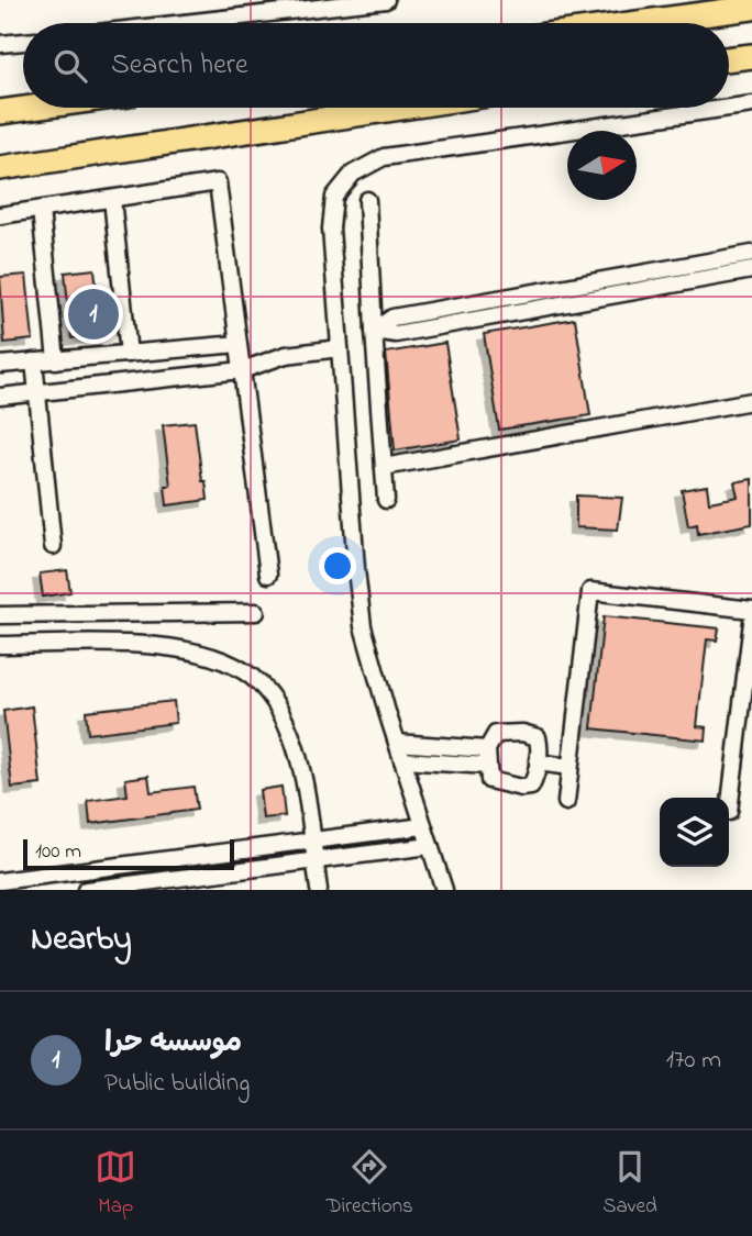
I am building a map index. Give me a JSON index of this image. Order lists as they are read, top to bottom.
{
  "scale_bar": "100 m",
  "north": "right",
  "page": {
    "search": "Search here",
    "pins": "1",
    "scale": "100 m",
    "heading": "Nearby",
    "list": [
      {
        "mark": "1",
        "name": "موسسه حرا",
        "note": "Public building",
        "value": "170 m"
      }
    ],
    "nav": ["Map", "Directions", "Saved"]
  }
}
